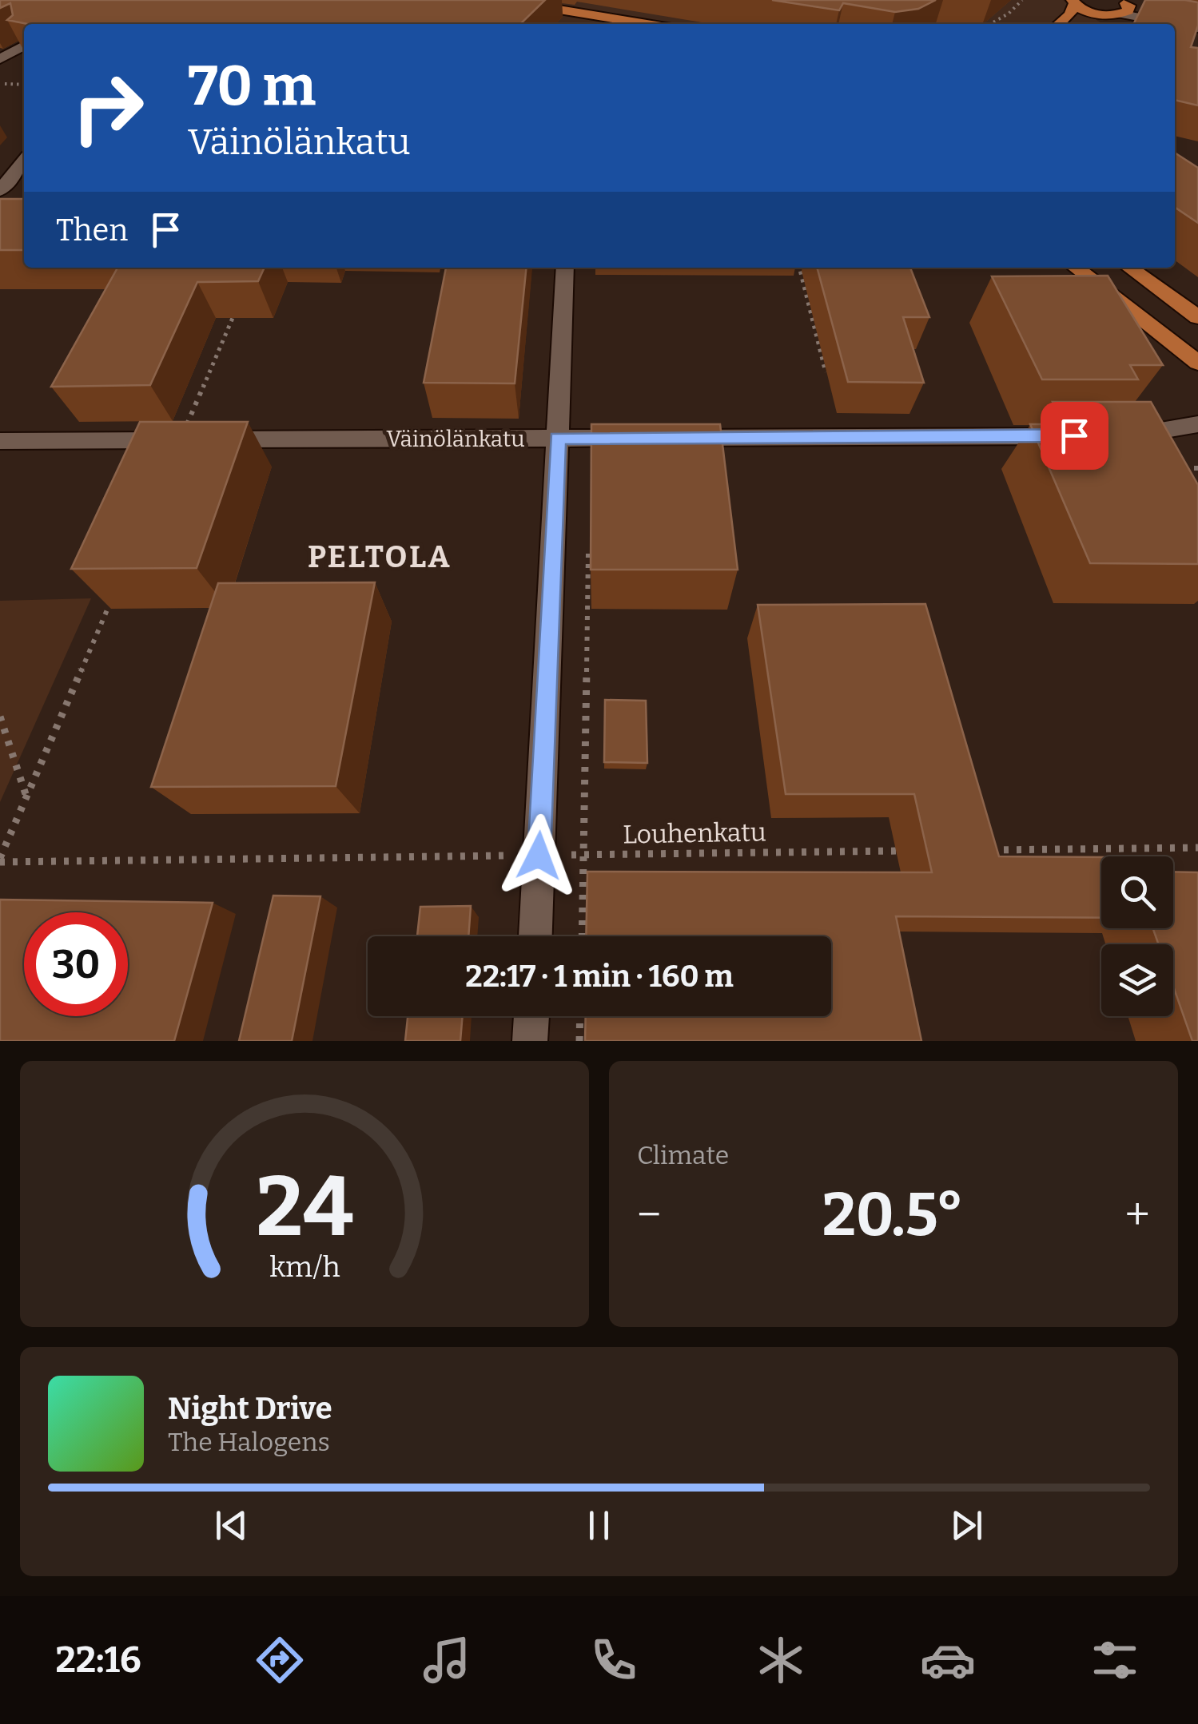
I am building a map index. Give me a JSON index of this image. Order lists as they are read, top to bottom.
{
  "streets": {
    "street": ["Väinölänkatu"],
    "path": ["Louhenkatu"]
  },
  "districts": ["PELTOLA"],
  "page": {
    "turn": ["70 m", "Väinölänkatu"],
    "then": "Then",
    "limit": "30",
    "trip": "22:17 · 1 min · 160 m",
    "tile": "Climate",
    "heat": ["−", "20.5°", "+"],
    "song": ["Night Drive", "The Halogens"],
    "tabs": "22:16",
    "gauge": ["24", "km/h"]
  }
}
